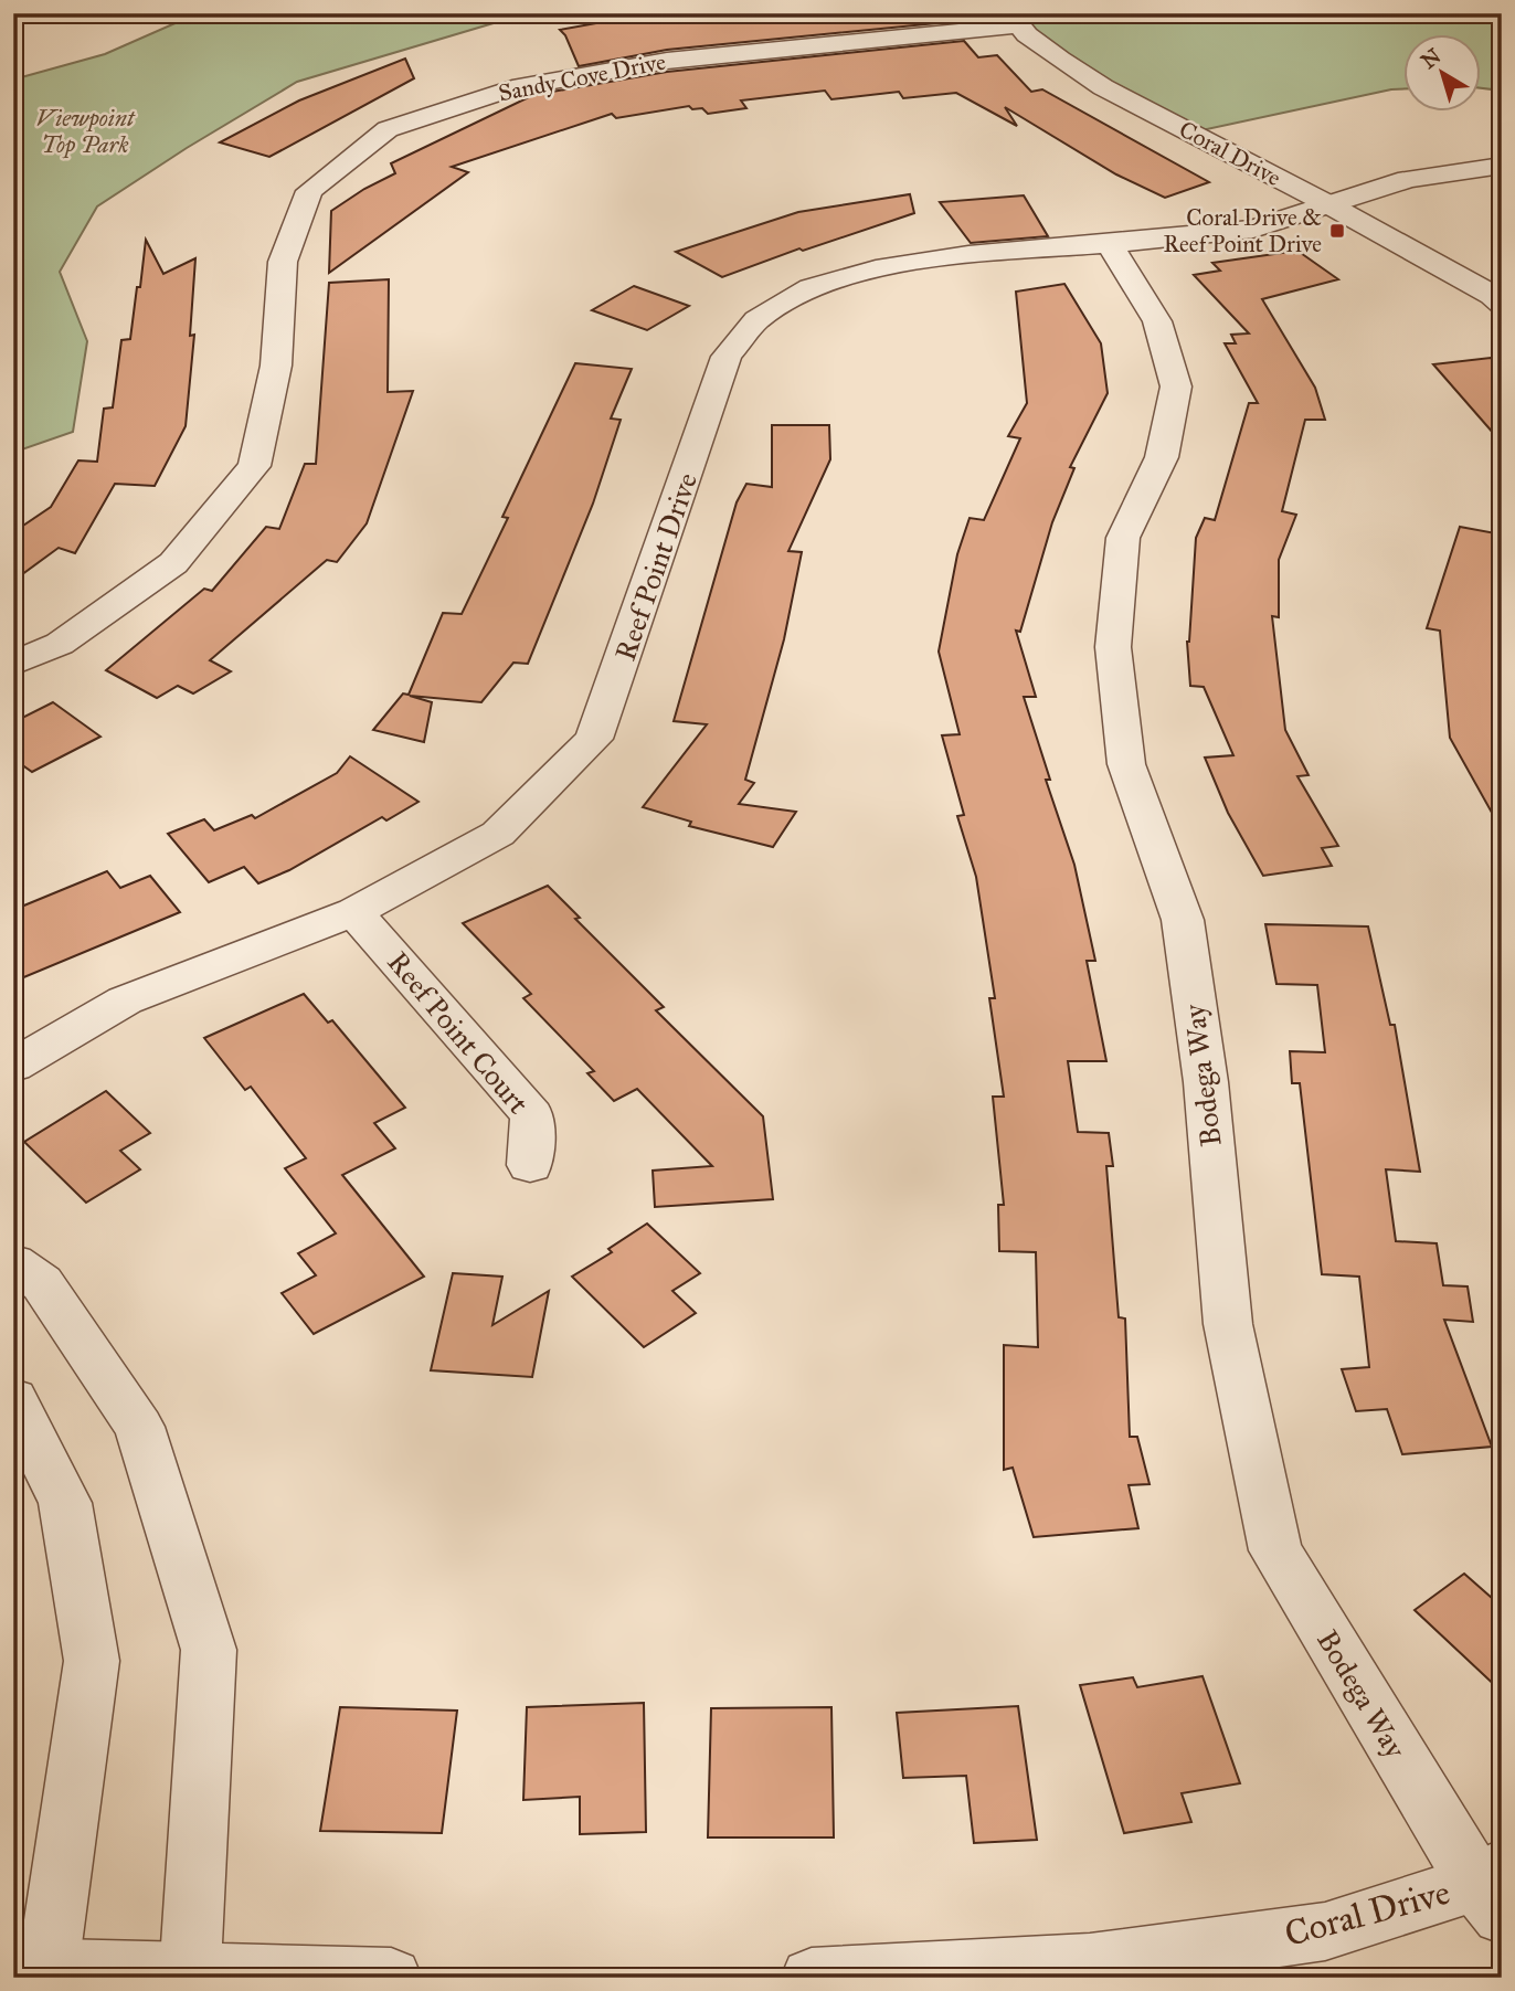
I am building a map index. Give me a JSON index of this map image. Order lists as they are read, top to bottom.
{
  "streets": {
    "street": [
      "Sandy Cove Drive",
      "Coral Drive",
      "Reef Point Drive",
      "Reef Point Court",
      "Bodega Way"
    ]
  },
  "crossings": [
    ["Sandy Cove Drive", "Coral Drive"],
    ["Coral Drive", "Reef Point Drive"],
    ["Coral Drive", "Bodega Way"],
    ["Reef Point Drive", "Reef Point Court"],
    ["Reef Point Drive", "Bodega Way"]
  ],
  "parks": ["Viewpoint Top Park"],
  "places": {
    "transit": ["Coral Drive & Reef Point Drive"]
  },
  "north": "top left"
}
